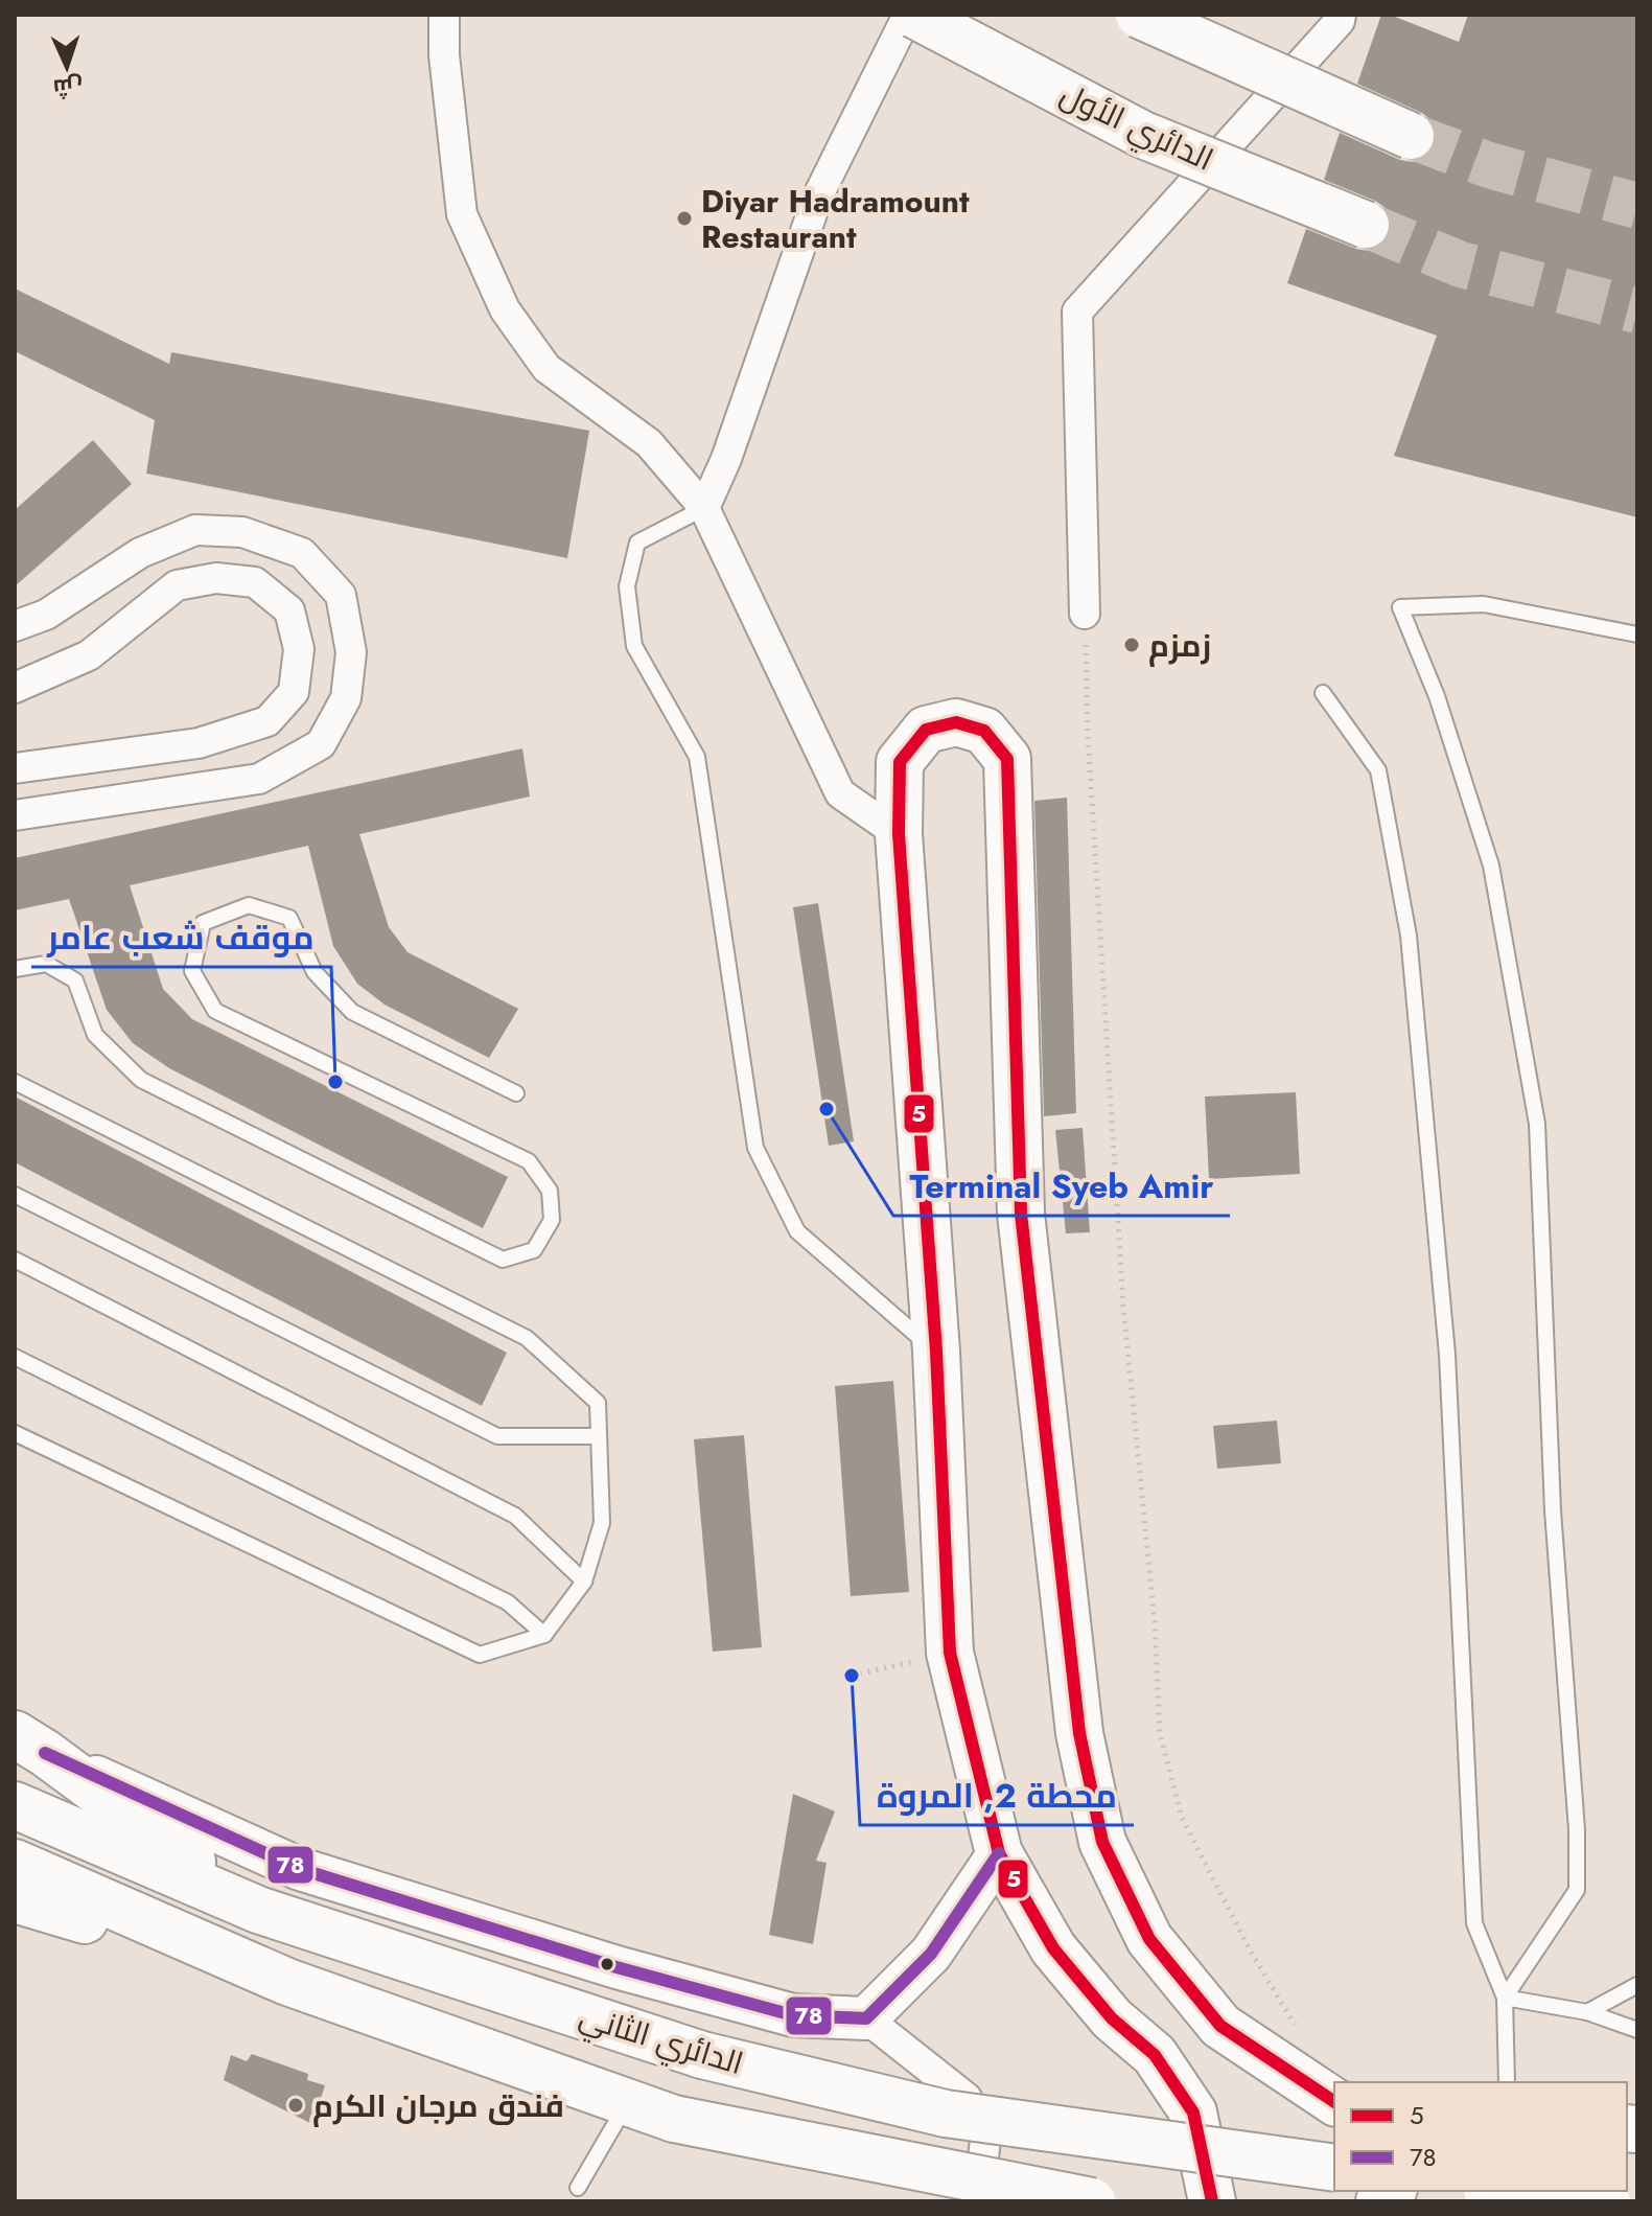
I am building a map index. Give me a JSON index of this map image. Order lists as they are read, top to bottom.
{
  "streets": {
    "main road": ["الدائري الأول", "الدائري الثاني"]
  },
  "places": [
    "Diyar Hadramount Restaurant",
    "زمزم",
    "موقف شعب عامر",
    "Terminal Syeb Amir",
    "محطة 2, المروة",
    "فندق مرجان الكرم"
  ],
  "lines": ["transit line 5", "transit line 78"],
  "legend": ["5", "78"],
  "north": "bottom"
}
